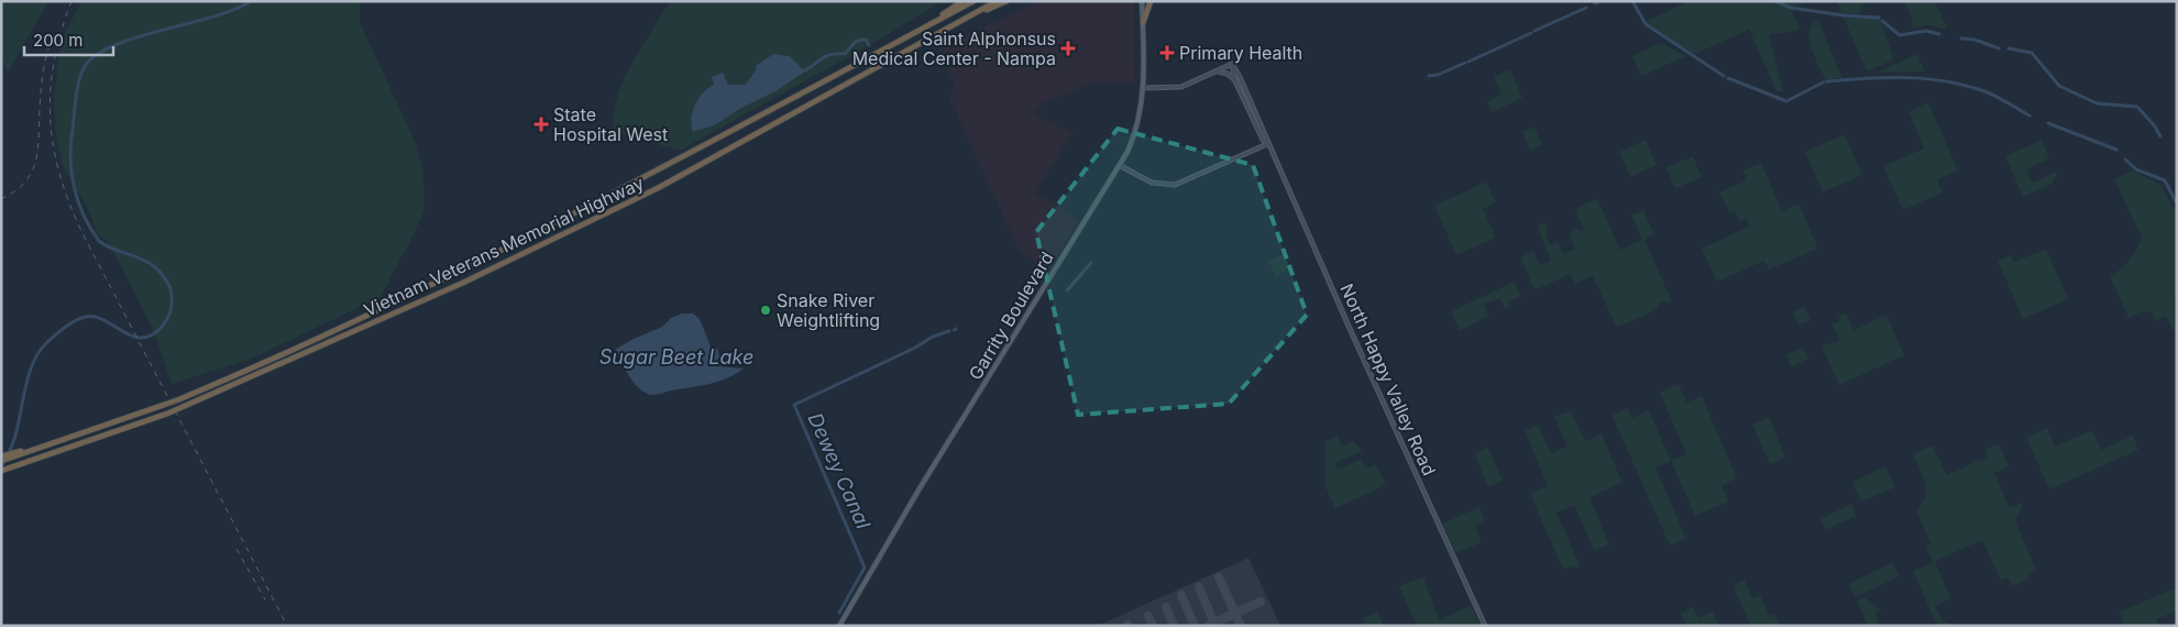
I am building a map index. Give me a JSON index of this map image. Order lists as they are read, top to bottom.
{
  "streets": {
    "highway": ["Vietnam Veterans Memorial Highway"],
    "main road": ["Garrity Boulevard", "North Happy Valley Road"]
  },
  "water": ["Sugar Beet Lake", "Dewey Canal"],
  "places": {
    "health": ["Saint Alphonsus Medical Center - Nampa", "Primary Health", "State Hospital West"],
    "other": ["Snake River Weightlifting"]
  },
  "scale_bar": "200 m"
}
